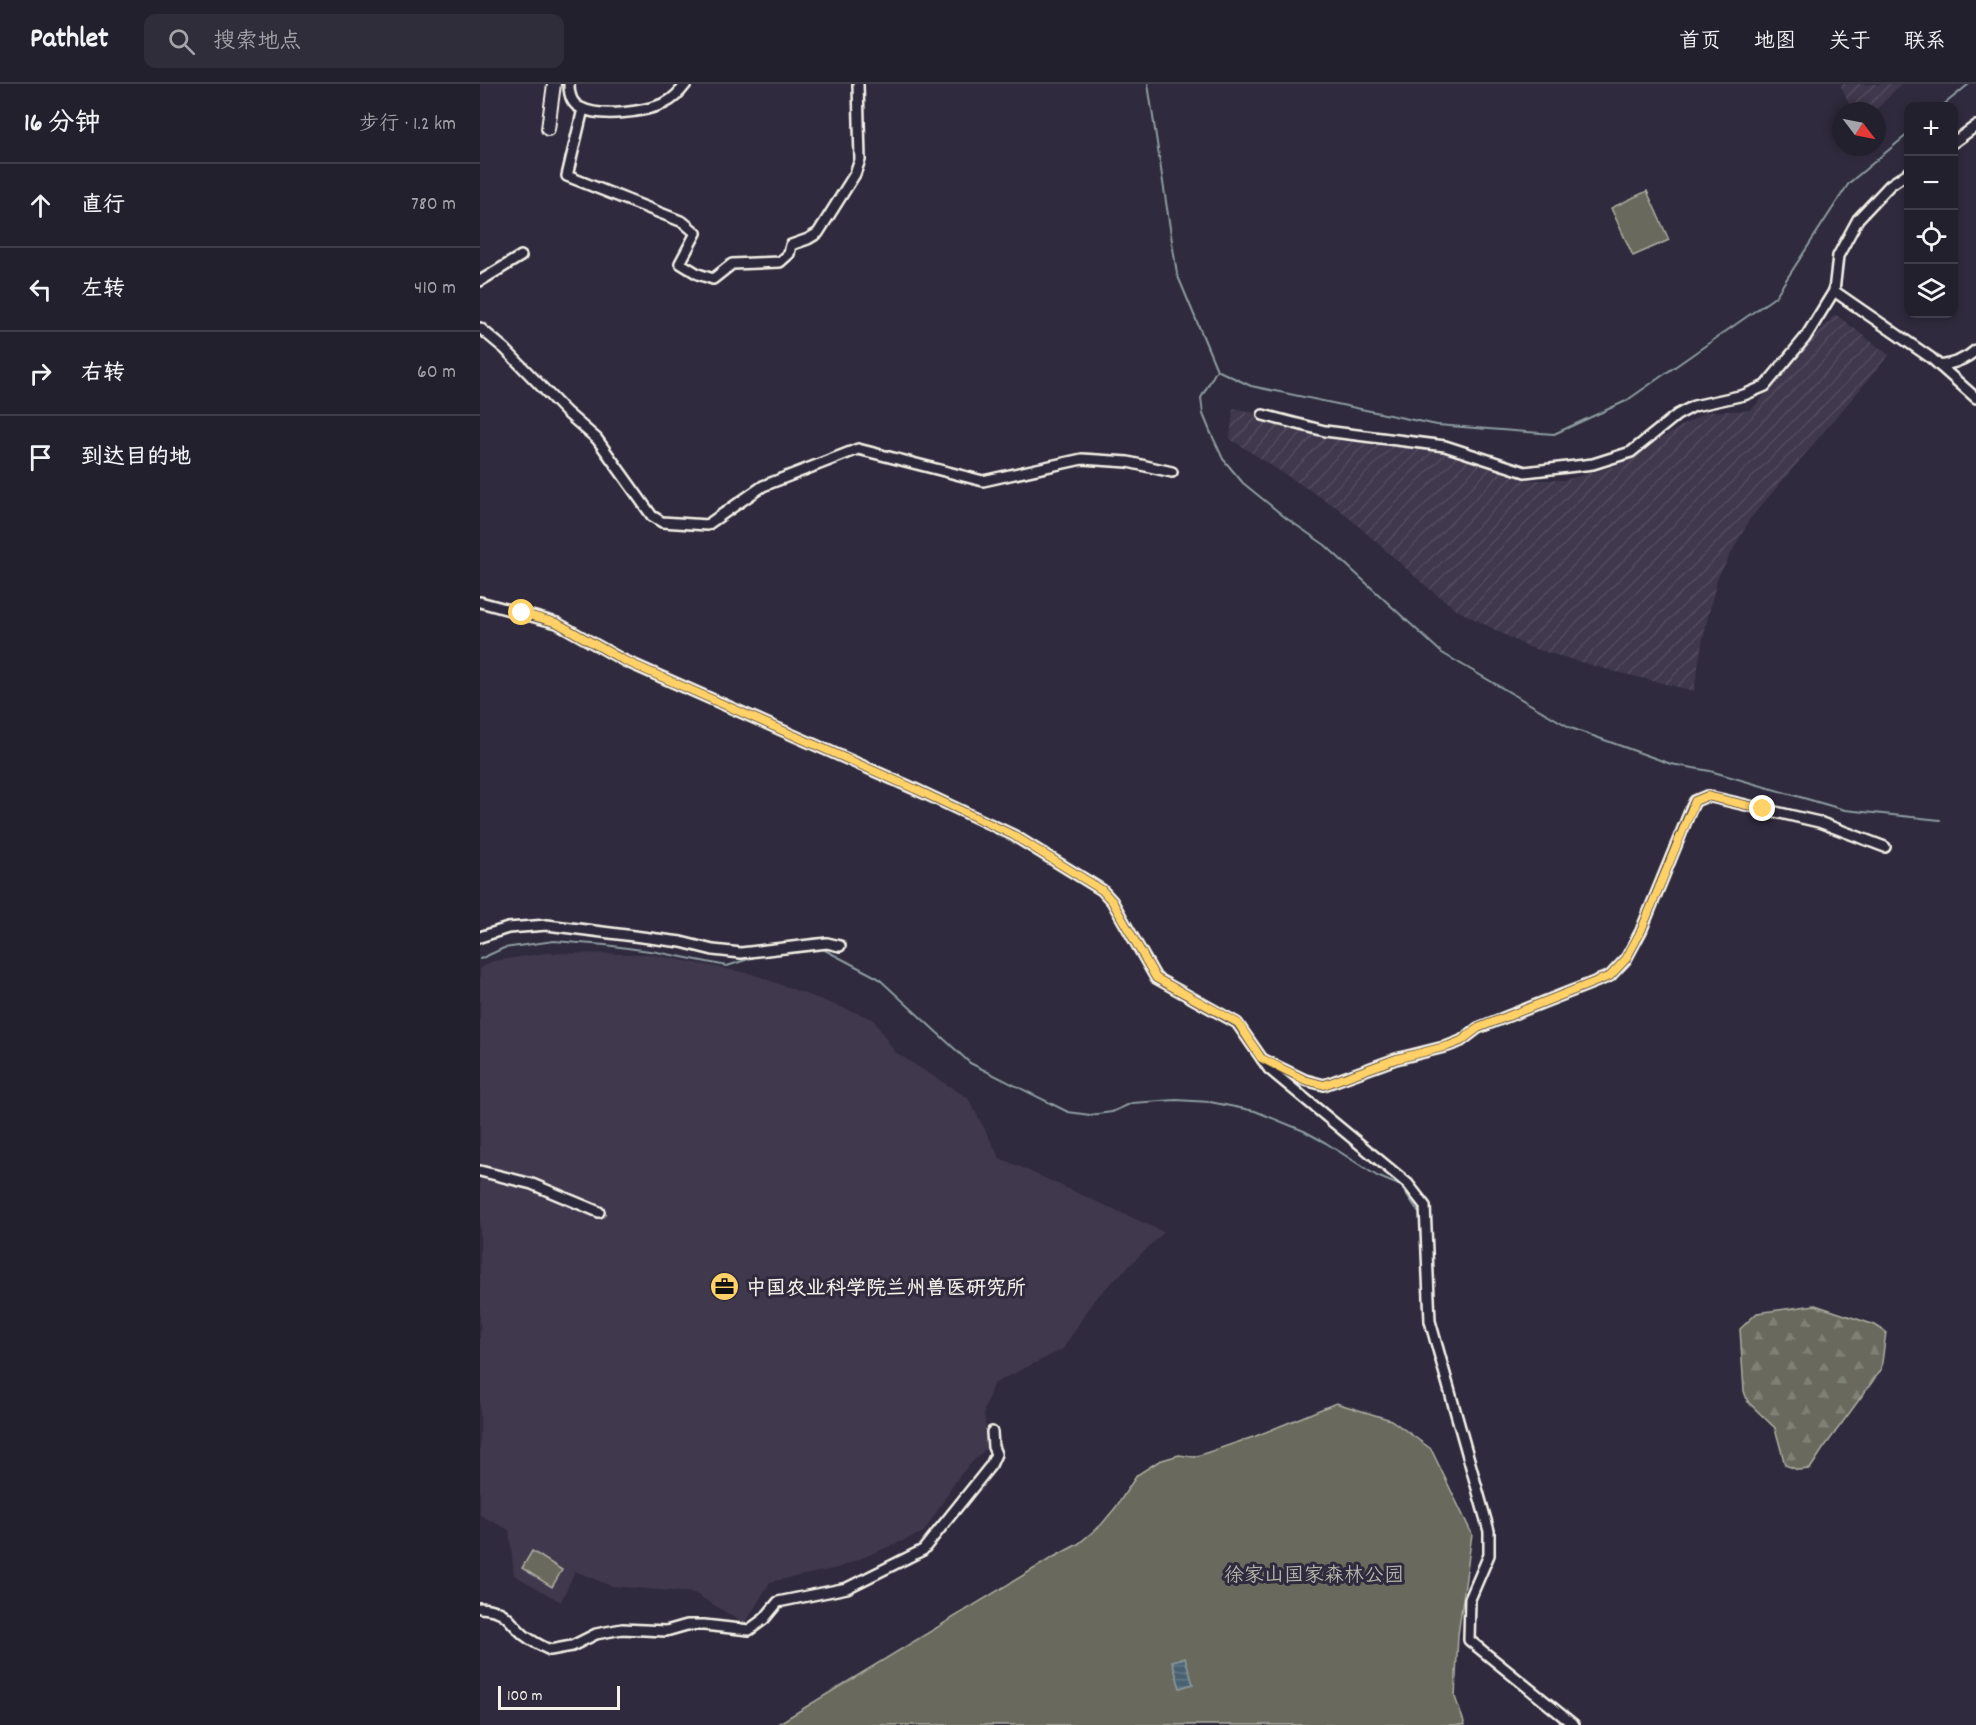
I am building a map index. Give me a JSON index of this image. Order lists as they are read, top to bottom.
{
  "parks": ["徐家山国家森林公园"],
  "places": {
    "office": ["中国农业科学院兰州兽医研究所"]
  },
  "scale_bar": "100 m",
  "north": "bottom right",
  "page": {
    "header": "Pathlet",
    "search": "搜索地点",
    "nav": [
      "首页",
      "地图",
      "关于",
      "联系"
    ],
    "heading": ["16 分钟", "步行 · 1.2 km"],
    "map_buttons": ["+", "−"],
    "list": [
      ["直行", "780 m"],
      ["左转", "410 m"],
      ["右转", "60 m"],
      "到达目的地"
    ],
    "scale": "100 m"
  }
}
